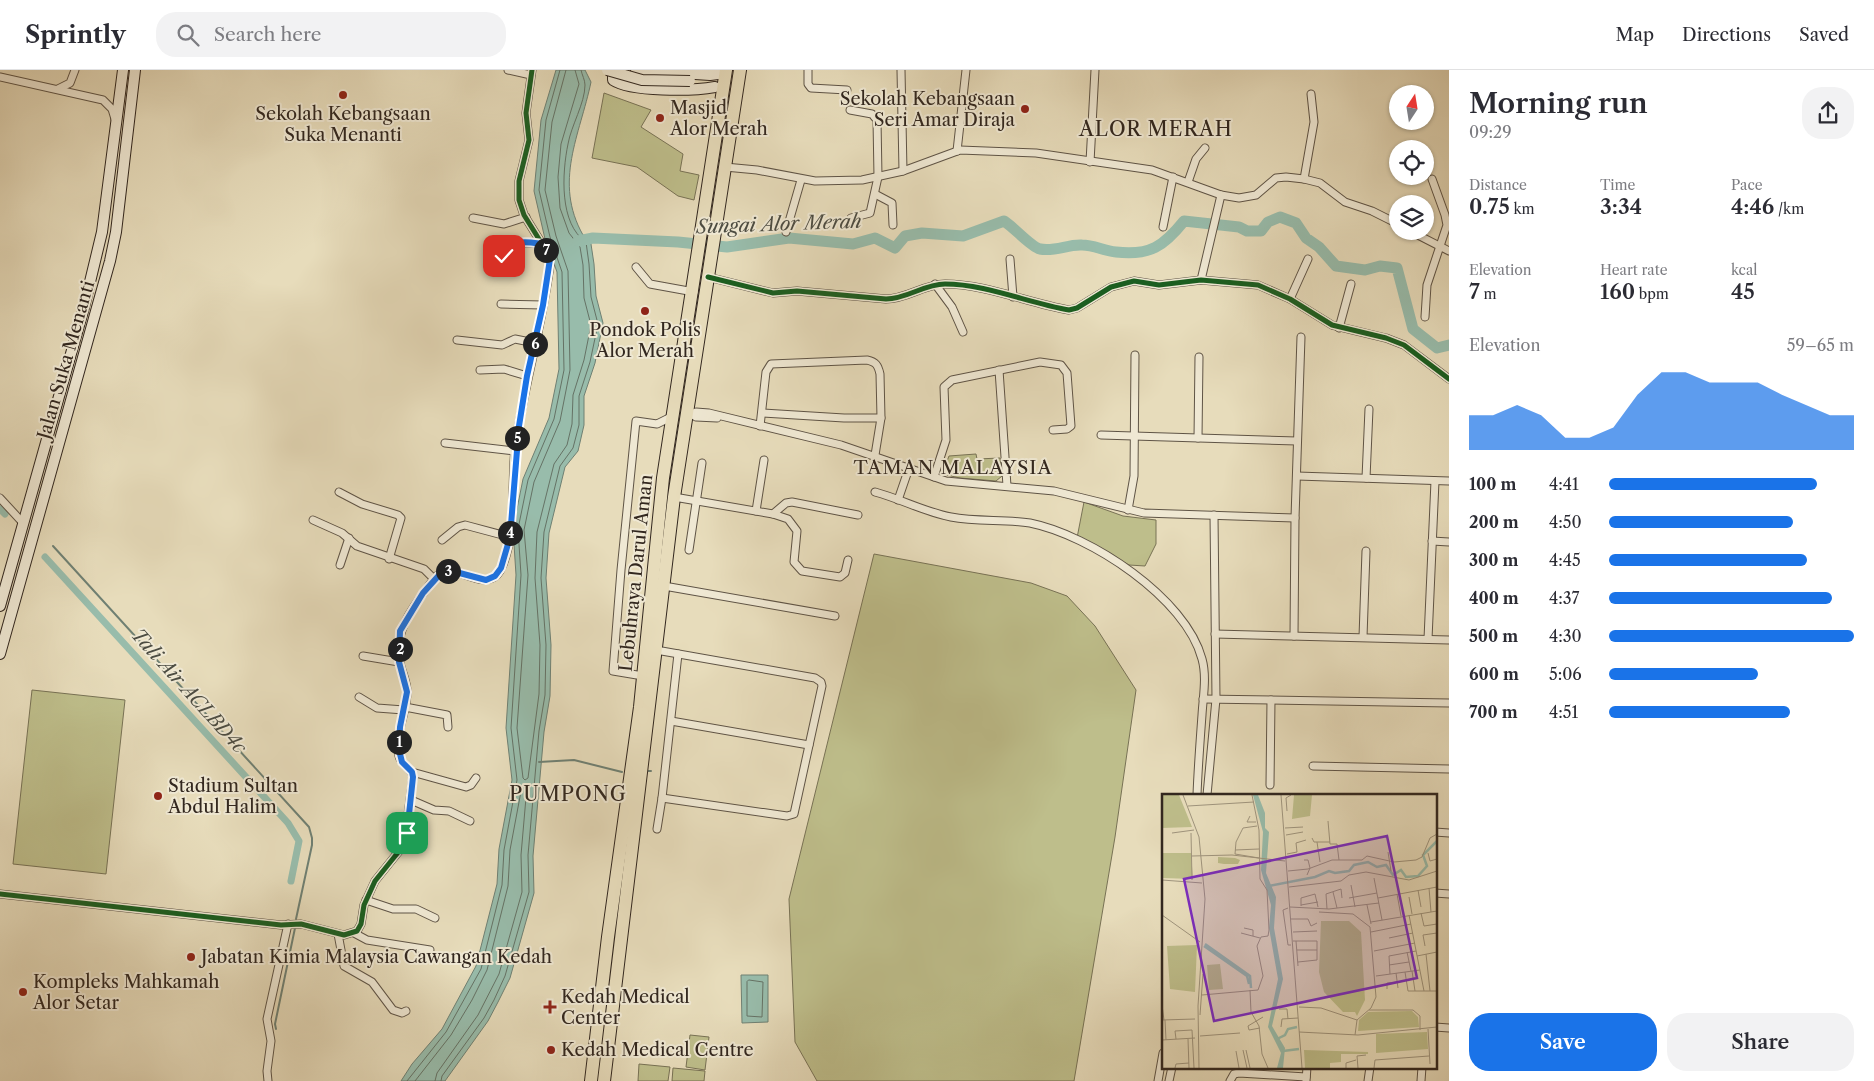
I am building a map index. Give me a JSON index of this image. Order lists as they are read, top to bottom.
{
  "streets": {
    "highway": ["Lebuhraya Darul Aman"],
    "main road": ["Jalan Suka Menanti"]
  },
  "districts": ["ALOR MERAH", "TAMAN MALAYSIA", "PUMPONG"],
  "water": ["Sungai Alor Merah", "Tali Air ACLBD4c"],
  "places": {
    "other": [
      "Sekolah Kebangsaan Suka Menanti",
      "Sekolah Kebangsaan Seri Amar Diraja",
      "Masjid Alor Merah",
      "Pondok Polis Alor Merah",
      "Stadium Sultan Abdul Halim",
      "Jabatan Kimia Malaysia Cawangan Kedah",
      "Kompleks Mahkamah Alor Setar",
      "Kedah Medical Centre"
    ],
    "health": ["Kedah Medical Center"]
  },
  "north": "top",
  "page": {
    "header": "Sprintly",
    "search": "Search here",
    "nav": ["Map", "Directions", "Saved"],
    "heading": ["Morning run", "09:29"],
    "stats": [
      ["Distance", "0.75 km"],
      ["Time", "3:34"],
      ["Pace", "4:46 /km"],
      ["Elevation", "7 m"],
      ["Heart rate", "160 bpm"],
      ["kcal", "45"]
    ],
    "pins": [
      "7",
      "6",
      "5",
      "4",
      "3",
      "2",
      "1"
    ],
    "chart": ["Elevation", "59–65 m"],
    "list": [
      {
        "name": "100 m",
        "note": "4:41"
      },
      {
        "name": "200 m",
        "note": "4:50"
      },
      {
        "name": "300 m",
        "note": "4:45"
      },
      {
        "name": "400 m",
        "note": "4:37"
      },
      {
        "name": "500 m",
        "note": "4:30"
      },
      {
        "name": "600 m",
        "note": "5:06"
      },
      {
        "name": "700 m",
        "note": "4:51"
      }
    ],
    "buttons": ["Save", "Share"]
  }
}
